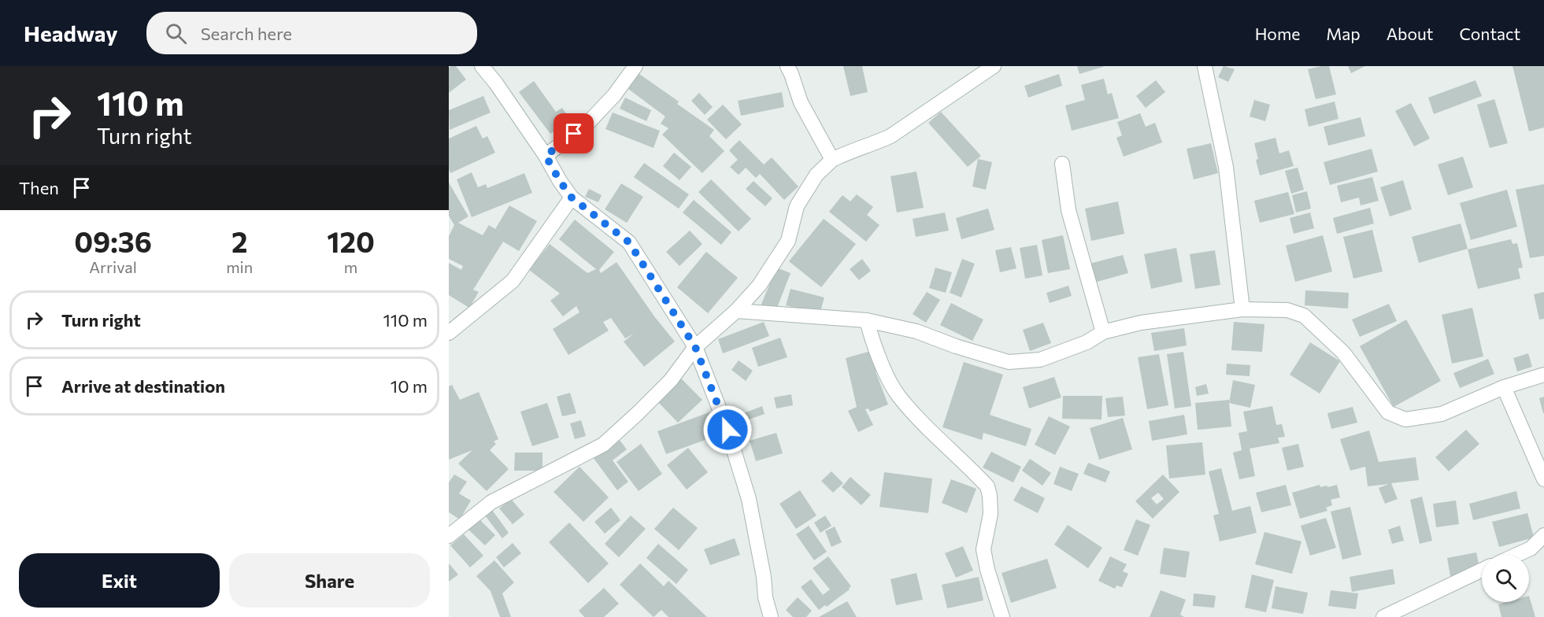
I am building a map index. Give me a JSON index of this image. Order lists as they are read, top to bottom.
{
  "page": {
    "header": "Headway",
    "search": "Search here",
    "nav": [
      "Home",
      "Map",
      "About",
      "Contact"
    ],
    "turn": ["110 m", "Turn right"],
    "then": "Then",
    "eta": [
      "09:36",
      "Arrival",
      "2",
      "min",
      "120",
      "m"
    ],
    "list": [
      {
        "name": "Turn right",
        "value": "110 m"
      },
      {
        "name": "Arrive at destination",
        "value": "10 m"
      }
    ],
    "buttons": ["Exit", "Share"]
  }
}
